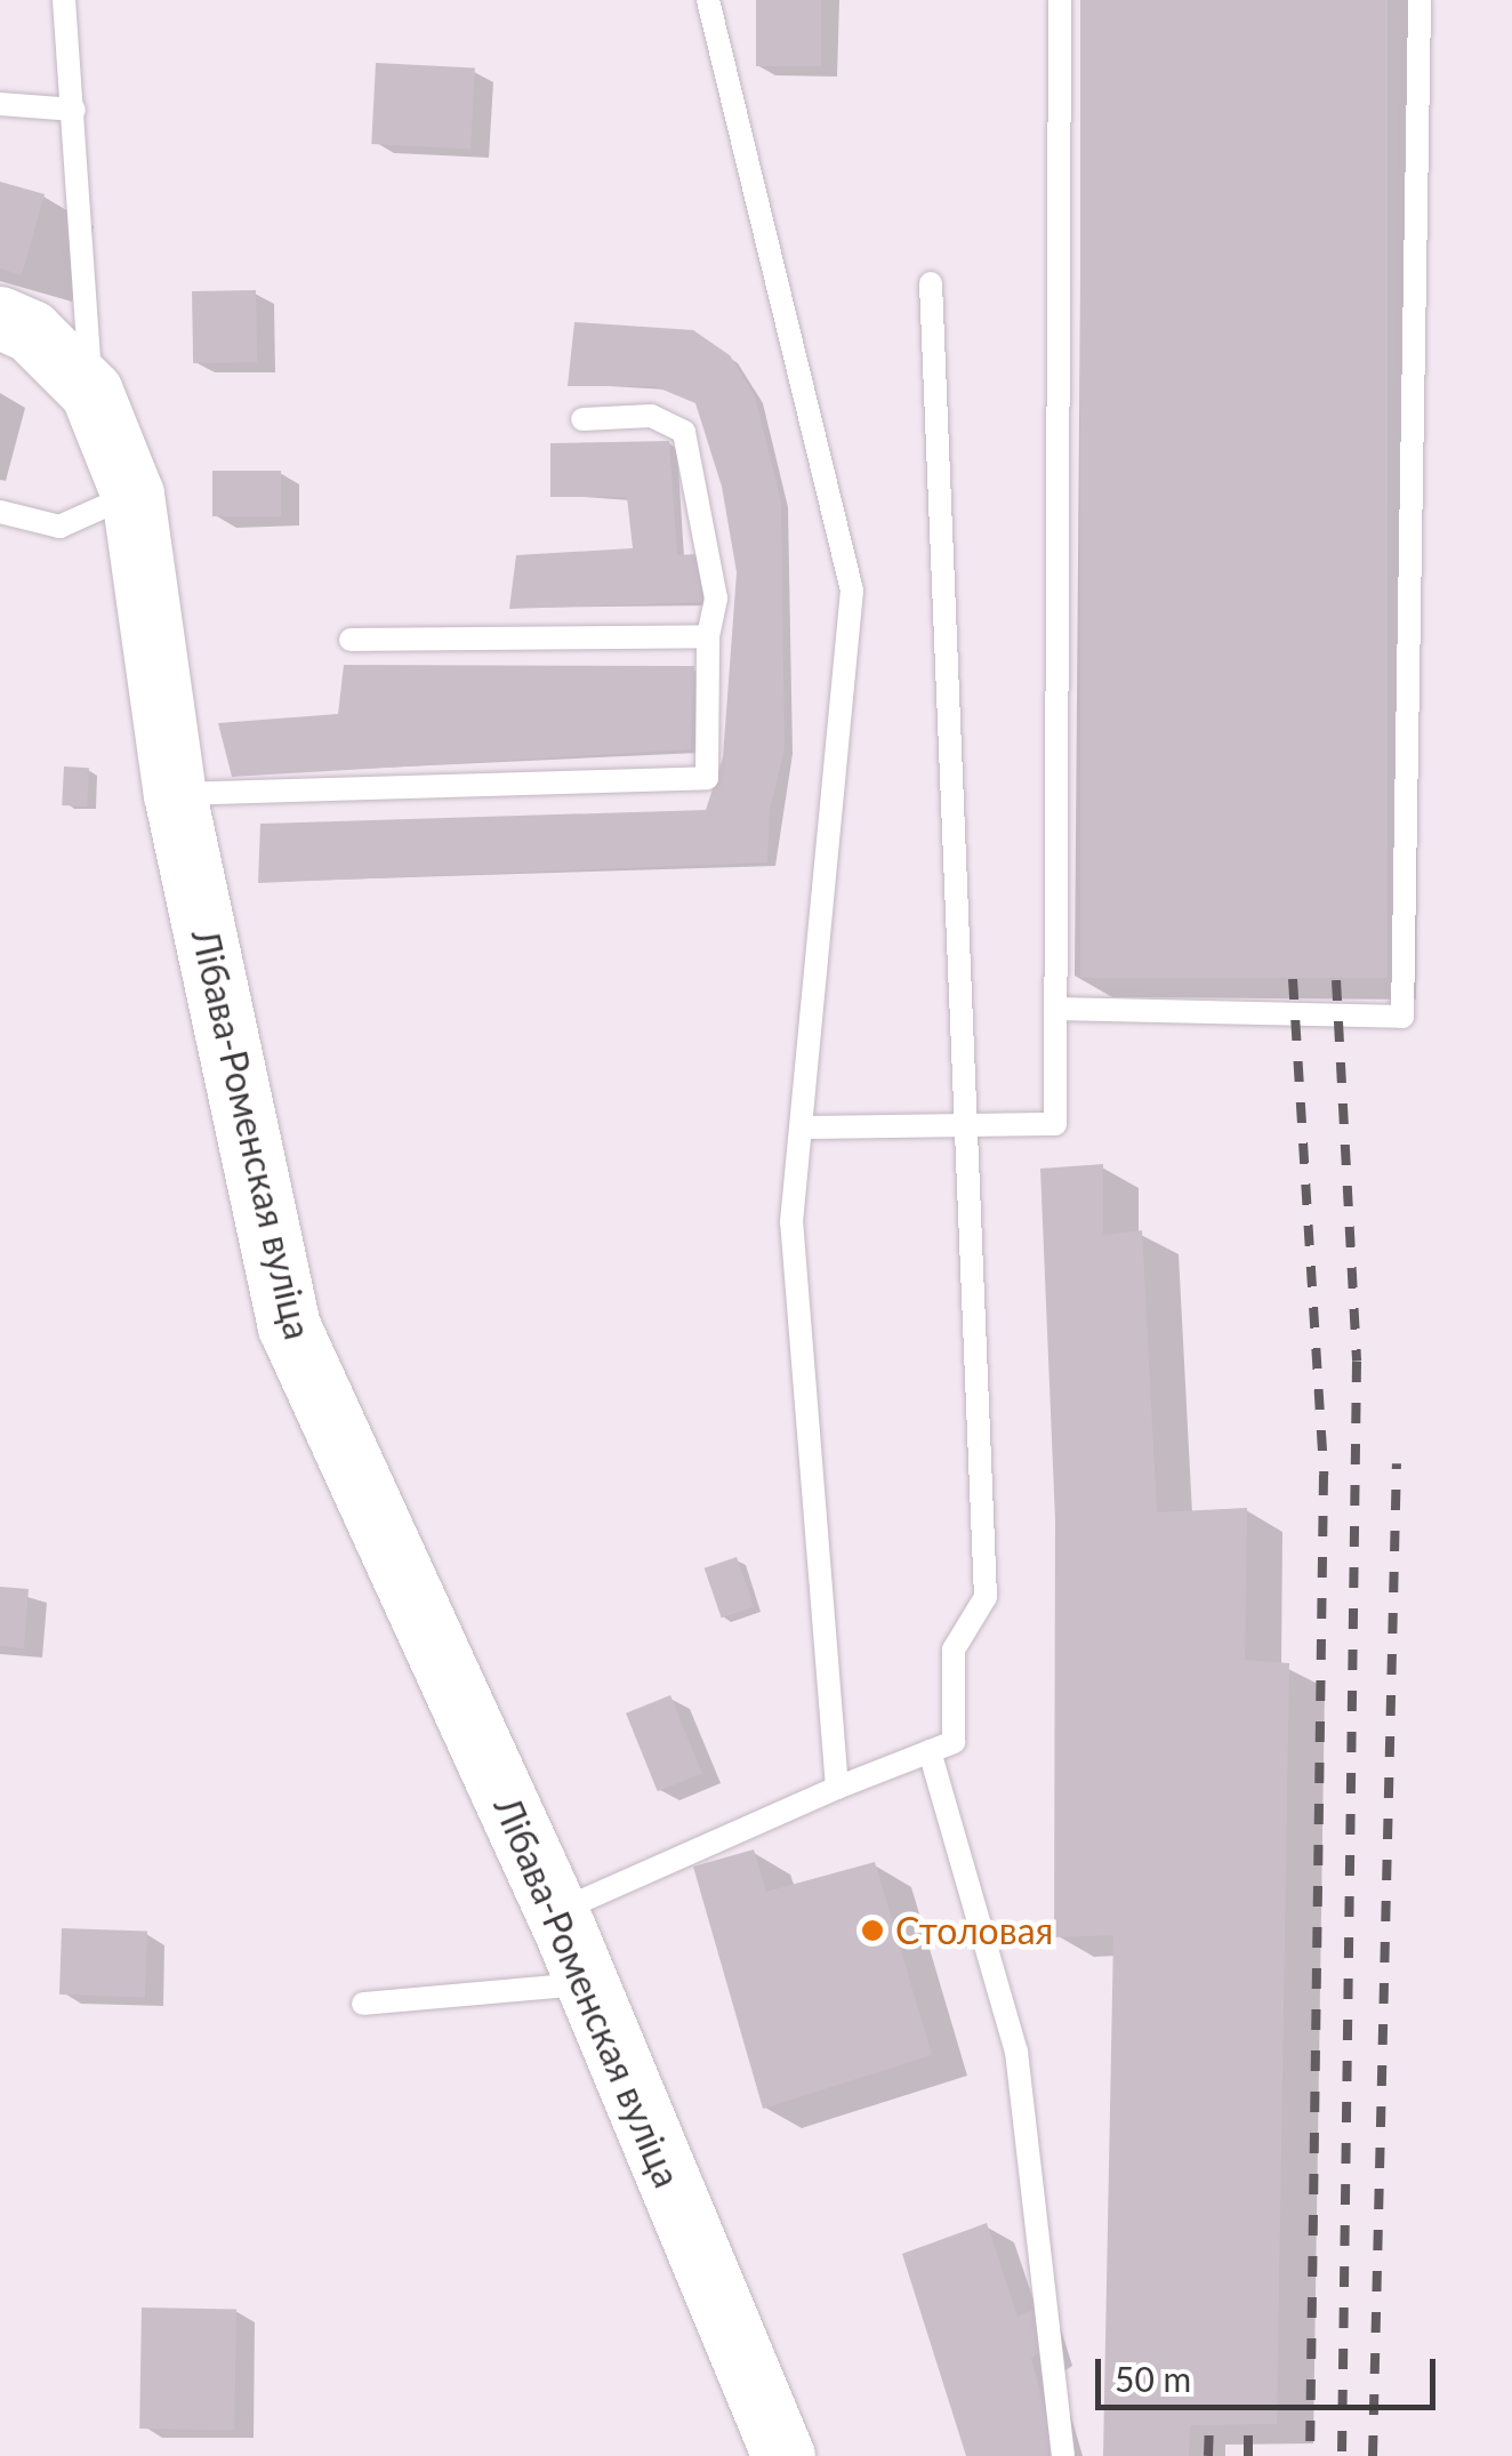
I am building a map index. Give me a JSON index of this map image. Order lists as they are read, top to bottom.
{
  "streets": {
    "main road": ["Лібава-Роменская вуліца"]
  },
  "places": ["Столовая"],
  "scale_bar": "50 m"
}
